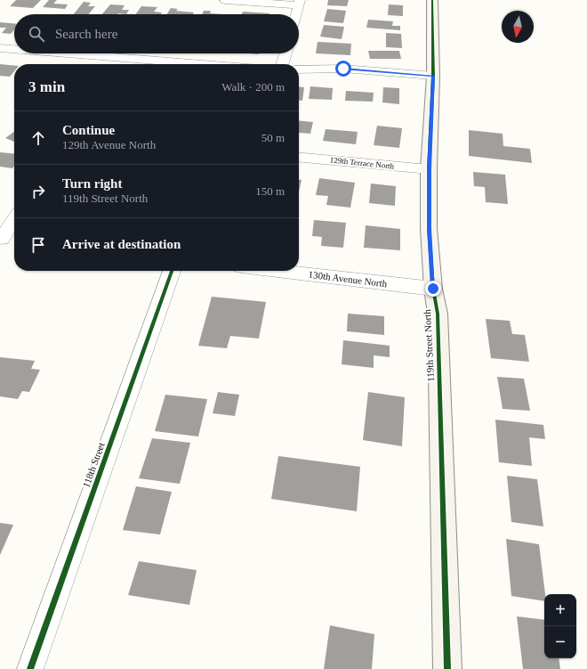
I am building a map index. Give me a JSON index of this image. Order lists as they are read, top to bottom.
{
  "streets": {
    "street": [
      "129th Terrace North",
      "130th Avenue North",
      "119th Street North",
      "118th Street"
    ]
  },
  "crossings": [
    ["129th Terrace North", "119th Street North"],
    ["130th Avenue North", "119th Street North"]
  ],
  "north": "bottom",
  "page": {
    "search": "Search here",
    "heading": ["3 min", "Walk · 200 m"],
    "list": [
      ["Continue", "129th Avenue North", "50 m"],
      ["Turn right", "119th Street North", "150 m"],
      "Arrive at destination"
    ],
    "map_buttons": ["+", "−"]
  }
}
